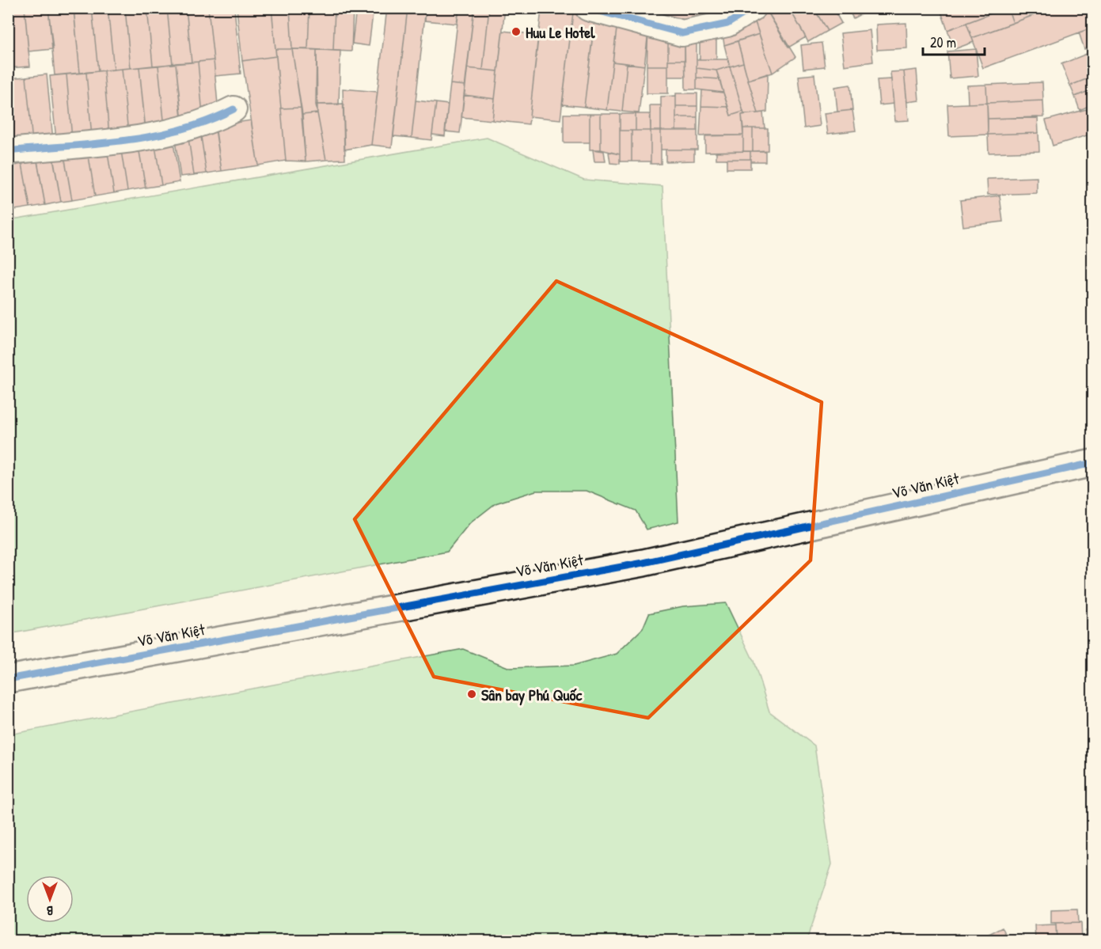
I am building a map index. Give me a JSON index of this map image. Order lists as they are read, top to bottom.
{
  "streets": {
    "street": ["Võ Văn Kiệt"]
  },
  "places": ["Huu Le Hotel", "Sân bay Phú Quốc"],
  "scale_bar": "20 m",
  "north": "bottom"
}
